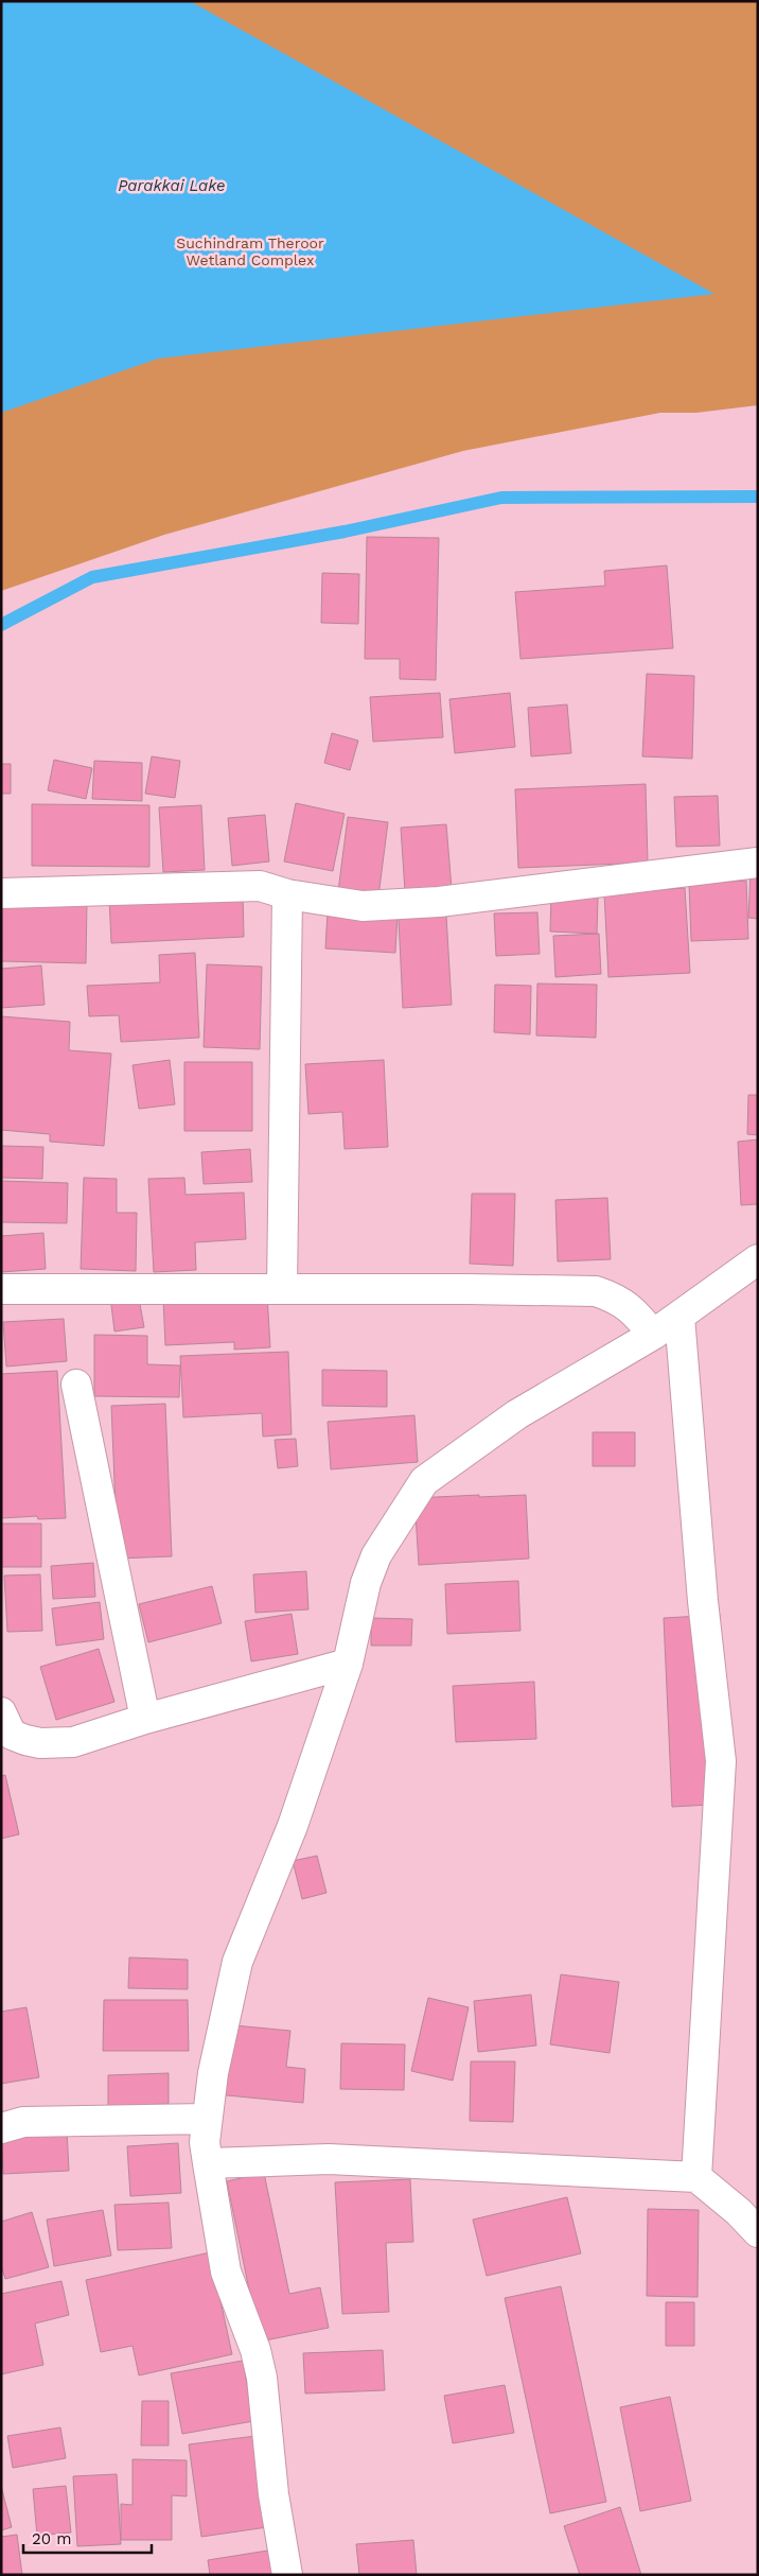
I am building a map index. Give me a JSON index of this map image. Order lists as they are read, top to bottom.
{
  "water": ["Parakkai Lake"],
  "parks": ["Suchindram Theroor Wetland Complex"],
  "scale_bar": "20 m"
}
